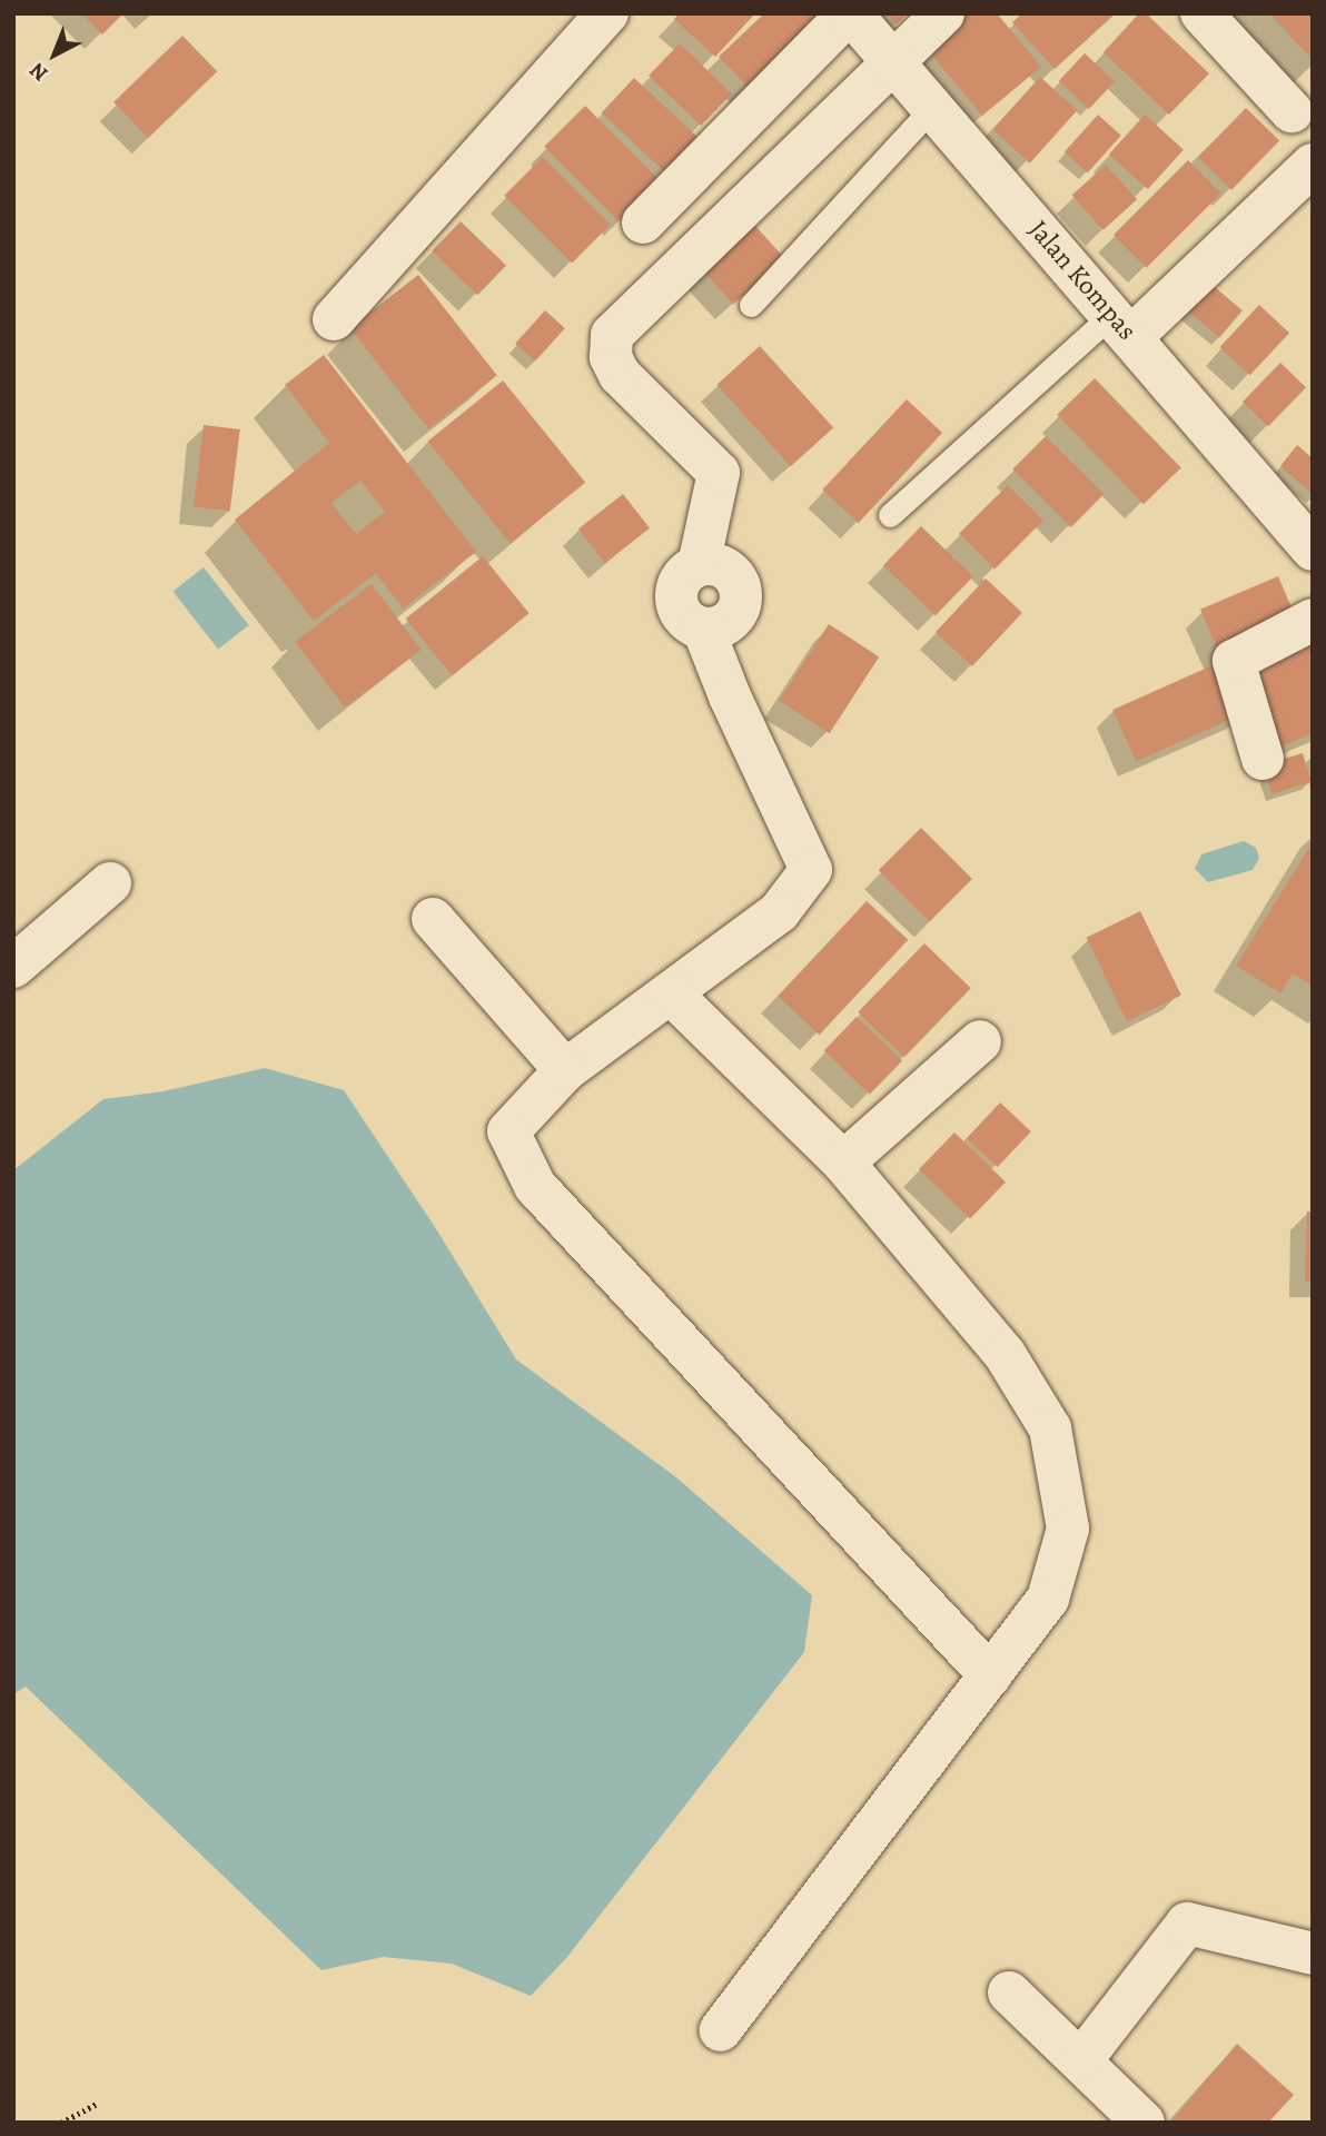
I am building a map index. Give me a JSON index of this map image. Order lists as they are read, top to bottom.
{
  "streets": {
    "street": ["Jalan Kompas"]
  },
  "north": "bottom left"
}
